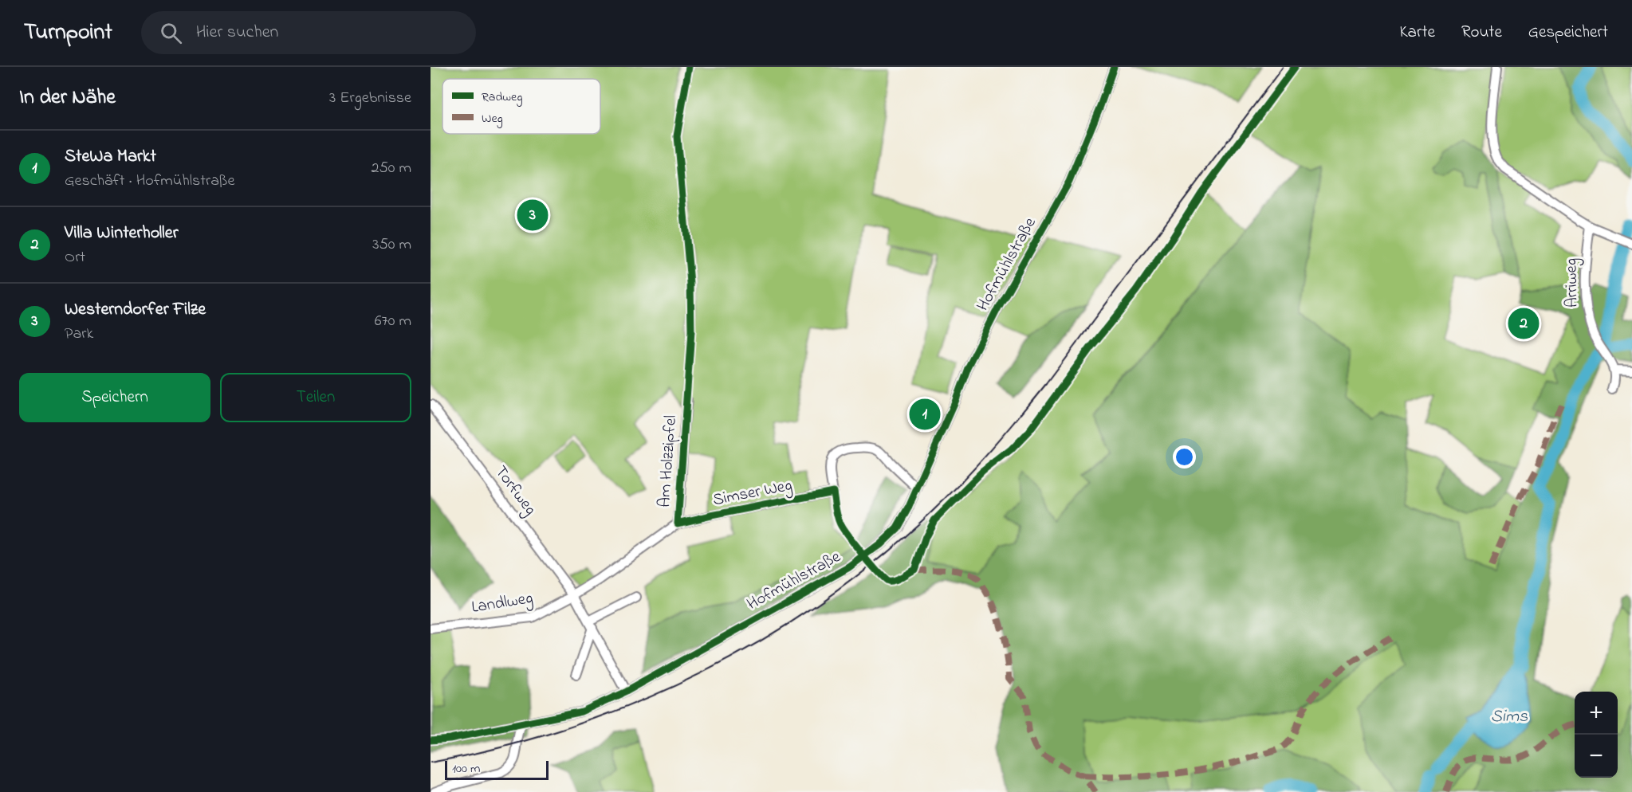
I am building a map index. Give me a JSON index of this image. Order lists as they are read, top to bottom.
{
  "streets": {
    "street": [
      "Hofmühlstraße",
      "Arriweg",
      "Am Holzzipfel",
      "Torfweg",
      "Simser Weg",
      "Landlweg"
    ]
  },
  "crossings": [
    ["Hofmühlstraße", "Simser Weg"],
    ["Am Holzzipfel", "Simser Weg"],
    ["Torfweg", "Simser Weg"],
    ["Torfweg", "Landlweg"],
    ["Simser Weg", "Landlweg"]
  ],
  "water": ["Sims"],
  "legend": ["Radweg", "Weg"],
  "scale_bar": "100 m",
  "page": {
    "header": "Turnpoint",
    "search": "Hier suchen",
    "nav": ["Karte", "Route", "Gespeichert"],
    "heading": ["In der Nähe", "3 Ergebnisse"],
    "list": [
      {
        "mark": "1",
        "name": "SteWa Markt",
        "note": "Geschäft · Hofmühlstraße",
        "value": "250 m"
      },
      {
        "mark": "2",
        "name": "Villa Winterholler",
        "note": "Ort",
        "value": "350 m"
      },
      {
        "mark": "3",
        "name": "Westerndorfer Filze",
        "note": "Park",
        "value": "670 m"
      }
    ],
    "pins": ["3", "2", "1"],
    "buttons": ["Speichern", "Teilen"],
    "map_buttons": ["+", "−"],
    "scale": "100 m"
  }
}
